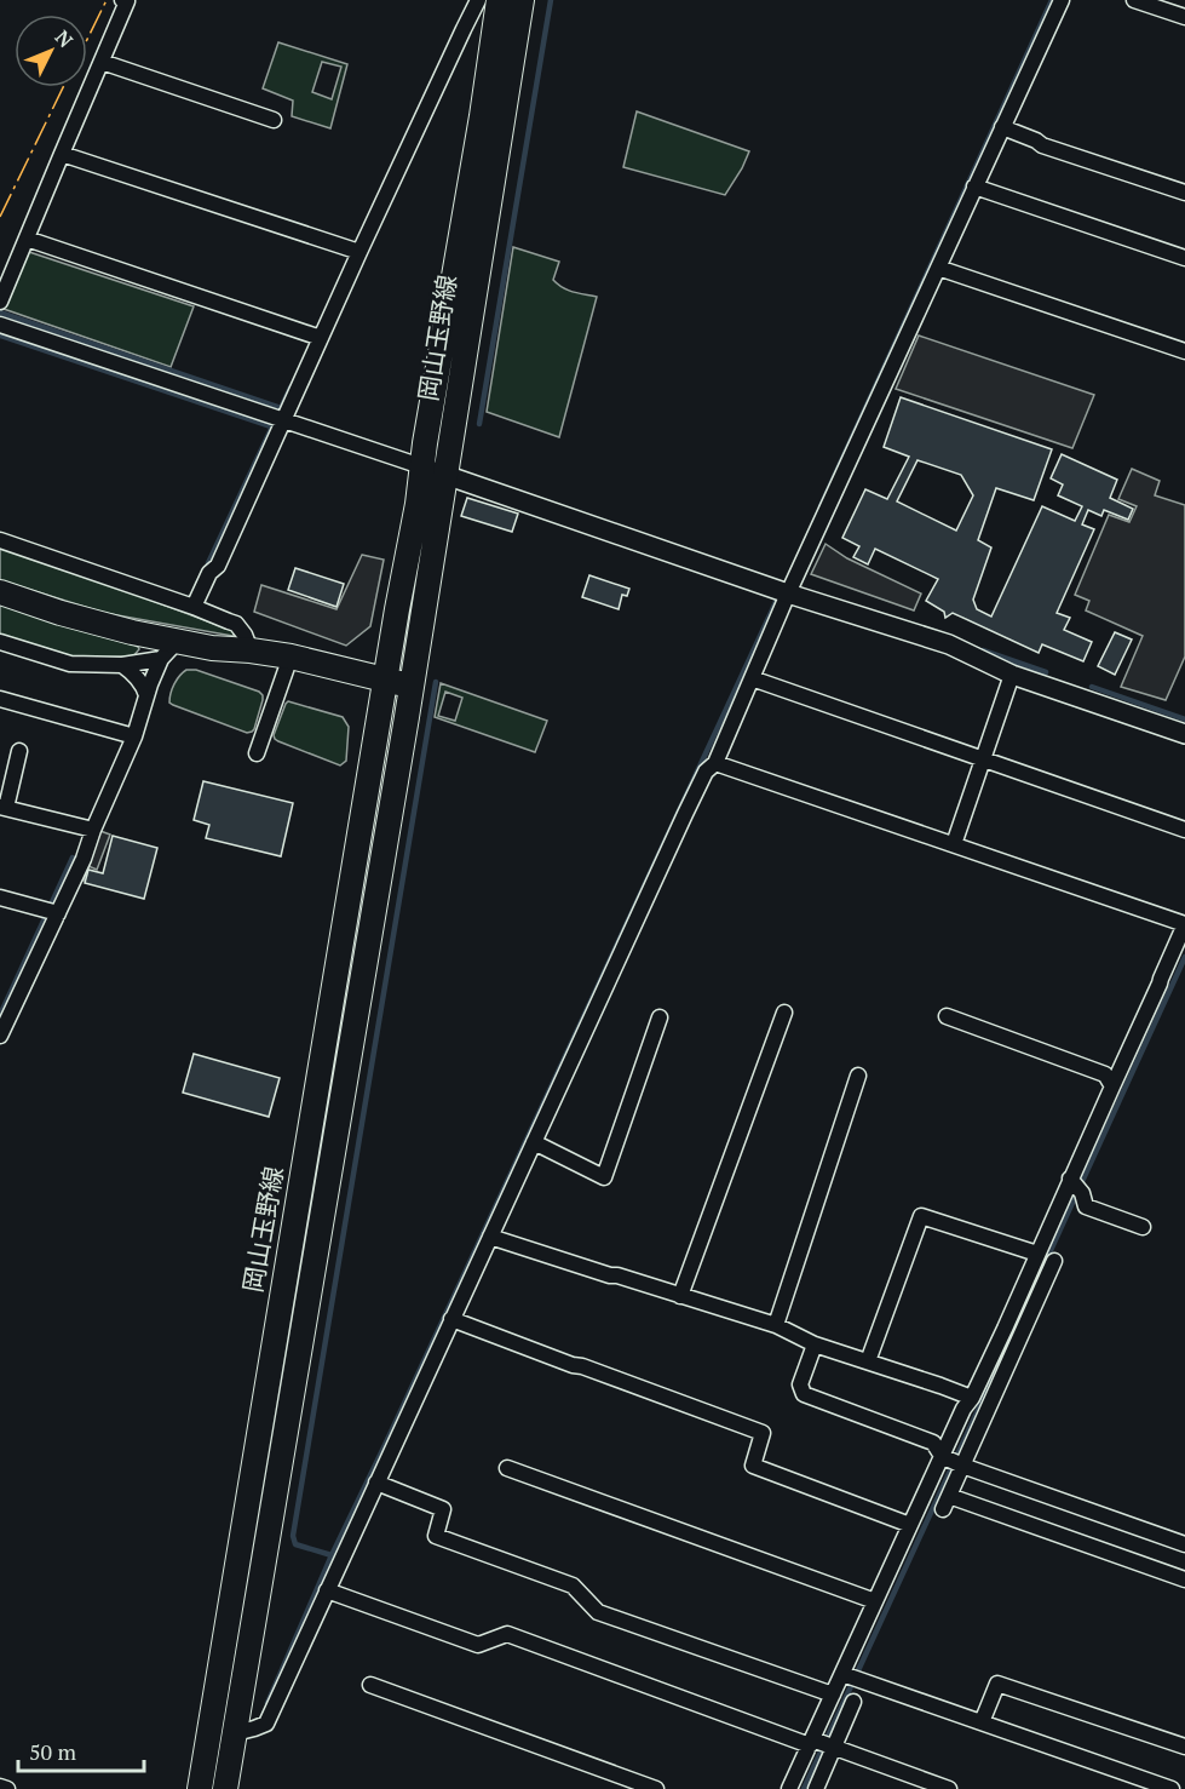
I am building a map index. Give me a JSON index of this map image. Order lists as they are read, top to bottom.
{
  "streets": {
    "main road": ["岡山玉野線"]
  },
  "scale_bar": "50 m",
  "north": "top right"
}
